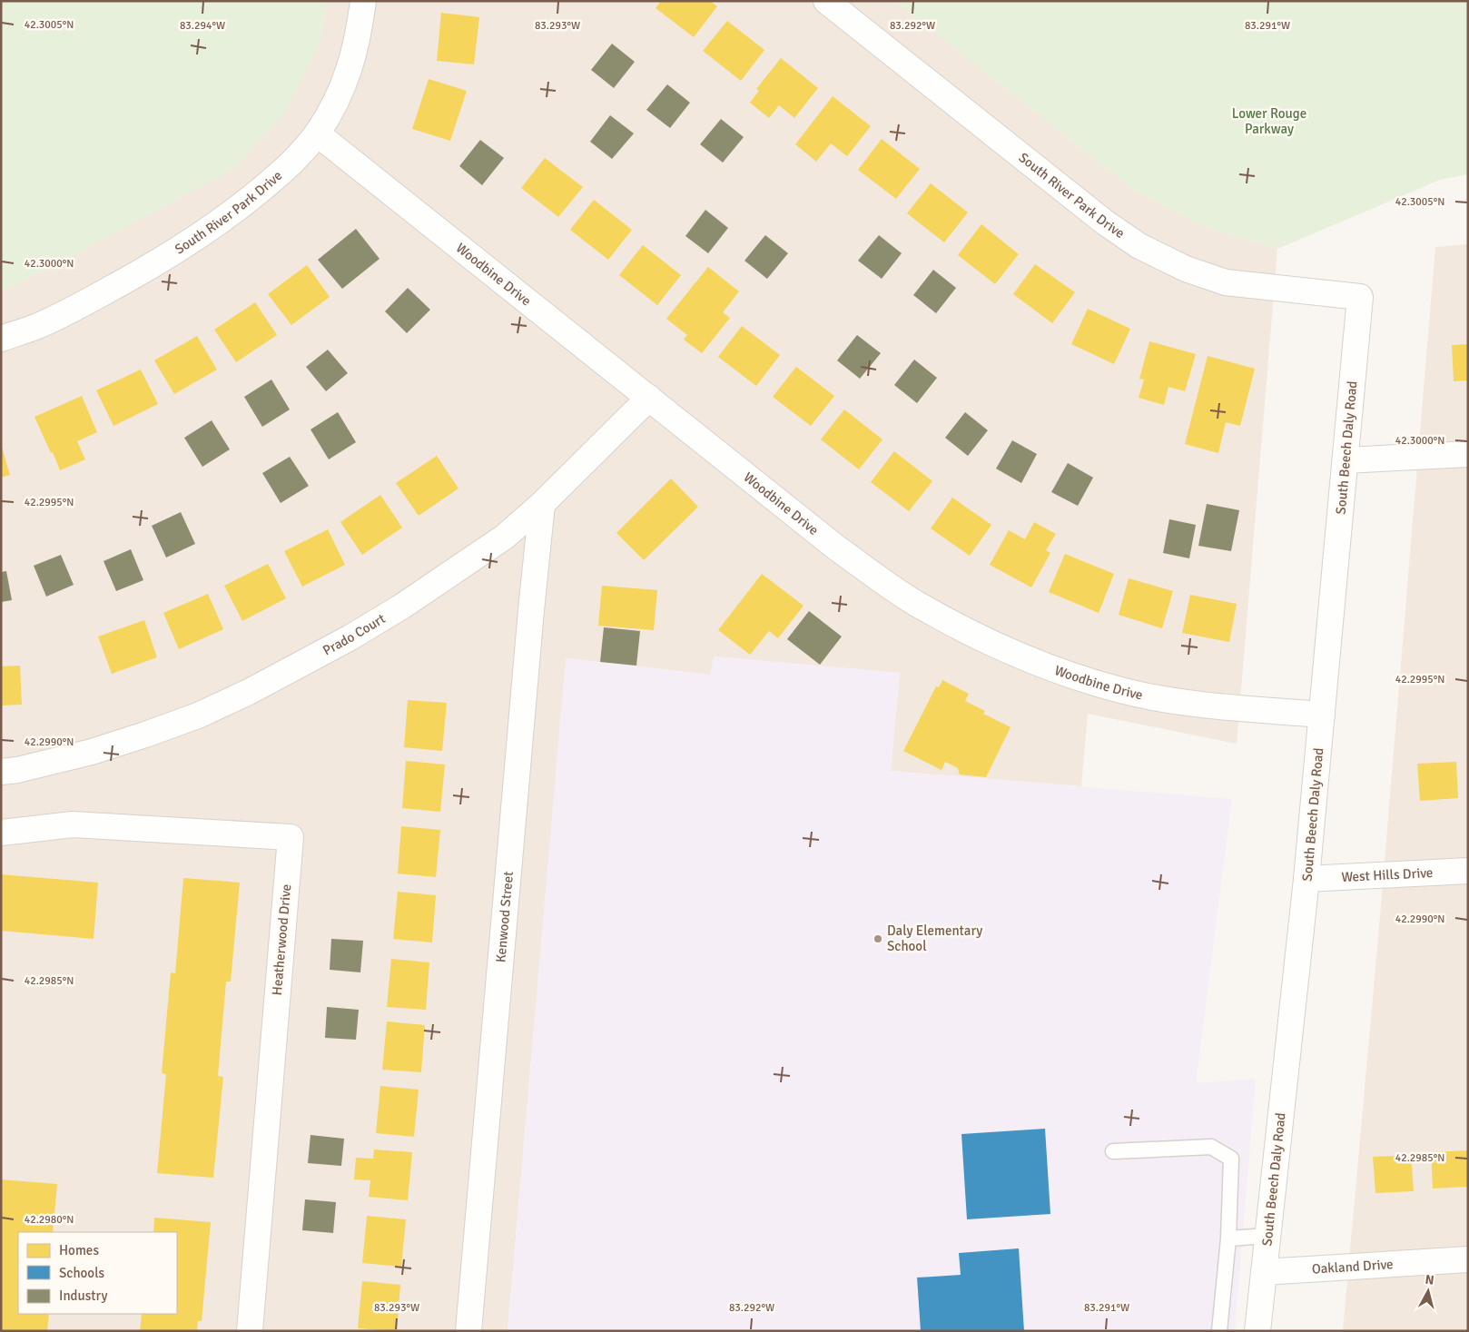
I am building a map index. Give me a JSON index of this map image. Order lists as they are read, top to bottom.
{
  "streets": {
    "street": [
      "South River Park Drive",
      "Woodbine Drive",
      "South Beech Daly Road",
      "Prado Court",
      "West Hills Drive",
      "Kenwood Street",
      "Heatherwood Drive",
      "Oakland Drive"
    ]
  },
  "crossings": [
    ["South River Park Drive", "Woodbine Drive"],
    ["South River Park Drive", "South Beech Daly Road"],
    ["Woodbine Drive", "South Beech Daly Road"],
    ["Woodbine Drive", "Prado Court"],
    ["South Beech Daly Road", "West Hills Drive"],
    ["South Beech Daly Road", "Oakland Drive"],
    ["Prado Court", "Kenwood Street"]
  ],
  "parks": ["Lower Rouge Parkway"],
  "places": ["Daly Elementary School"],
  "legend": ["Homes", "Schools", "Industry"],
  "north": "top",
  "coordinates": [
    "42.3005°N",
    "83.294°W",
    "83.293°W",
    "83.292°W",
    "83.291°W",
    "42.3000°N",
    "42.2995°N",
    "42.2990°N",
    "42.2985°N",
    "42.2980°N"
  ]
}
